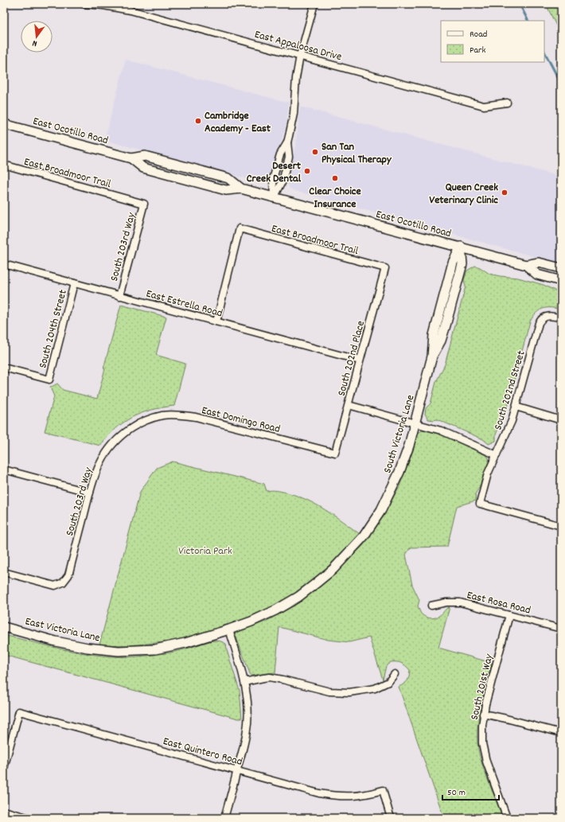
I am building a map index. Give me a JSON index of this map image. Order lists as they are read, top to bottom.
{
  "streets": {
    "street": [
      "East Appaloosa Drive",
      "East Ocotillo Road",
      "East Broadmoor Trail",
      "South 203rd Way",
      "East Estrella Road",
      "South 204th Street",
      "South 202nd Place",
      "South 202nd Street",
      "East Domingo Road",
      "South Victoria Lane",
      "East Rosa Road",
      "East Victoria Lane",
      "South 201st Way",
      "East Quintero Road"
    ]
  },
  "crossings": [
    ["East Ocotillo Road", "South Victoria Lane"],
    ["East Broadmoor Trail", "South 203rd Way"],
    ["East Broadmoor Trail", "East Estrella Road"],
    ["East Broadmoor Trail", "South 202nd Place"],
    ["South 203rd Way", "East Estrella Road"],
    ["South 203rd Way", "East Domingo Road"],
    ["East Estrella Road", "South 204th Street"],
    ["East Estrella Road", "South 202nd Place"],
    ["South 202nd Place", "East Domingo Road"],
    ["South Victoria Lane", "East Victoria Lane"],
    ["East Rosa Road", "South 201st Way"]
  ],
  "parks": ["Victoria Park"],
  "places": [
    "Cambridge Academy - East",
    "San Tan Physical Therapy",
    "Desert Creek Dental",
    "Clear Choice Insurance",
    "Queen Creek Veterinary Clinic"
  ],
  "legend": ["Road", "Park"],
  "scale_bar": "50 m",
  "north": "bottom"
}
